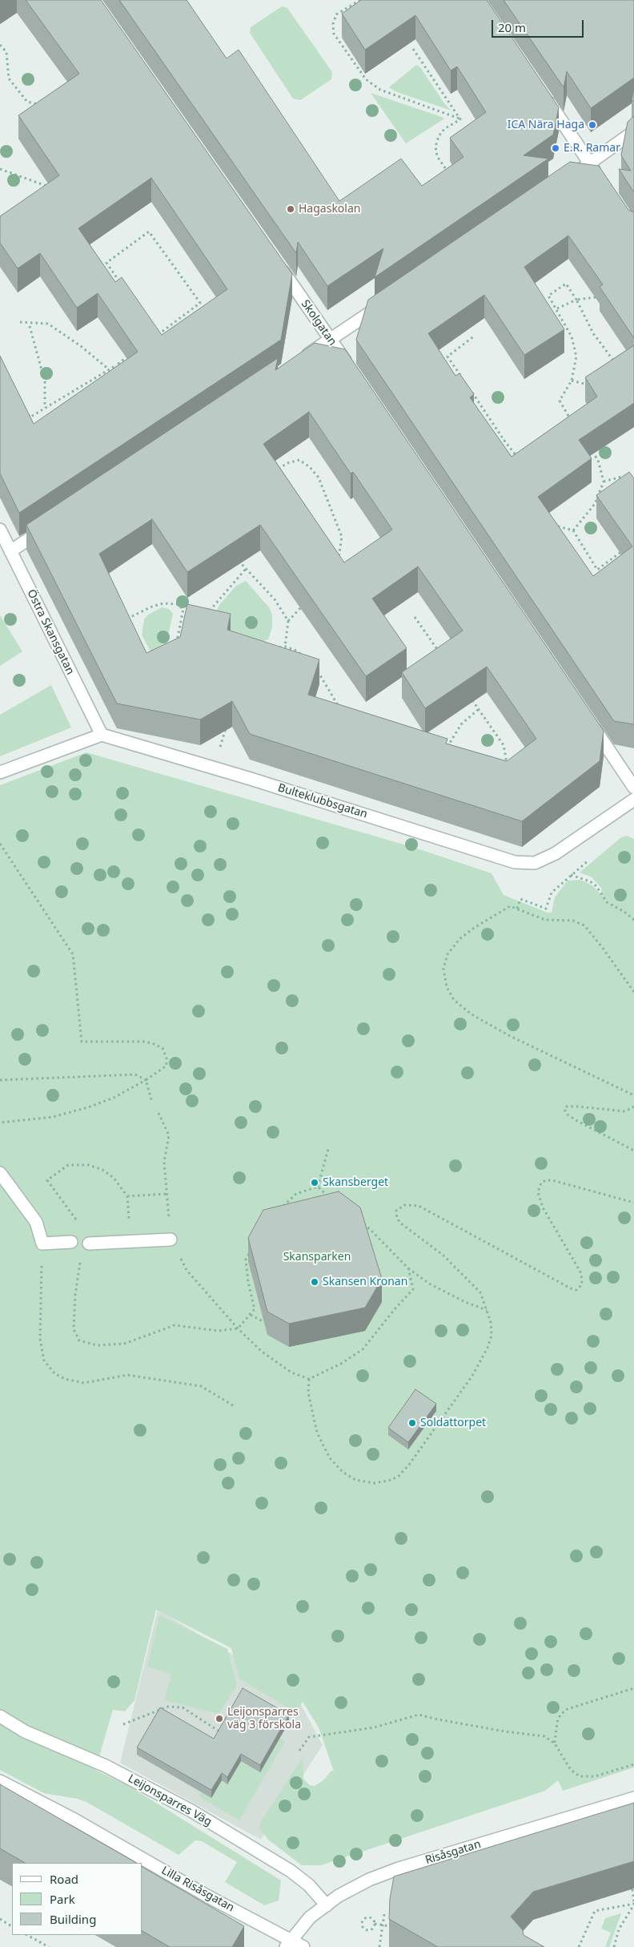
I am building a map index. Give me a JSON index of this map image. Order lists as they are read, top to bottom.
{
  "streets": {
    "street": [
      "Skolgatan",
      "Östra Skansgatan",
      "Bulteklubbsgatan",
      "Leijonsparres Väg",
      "Risåsgatan",
      "Lilla Risåsgatan"
    ]
  },
  "crossings": [
    ["Östra Skansgatan", "Bulteklubbsgatan"],
    ["Leijonsparres Väg", "Risåsgatan"],
    ["Risåsgatan", "Lilla Risåsgatan"]
  ],
  "parks": ["Skansparken"],
  "places": [
    "ICA Nära Haga",
    "E.R. Ramar",
    "Hagaskolan",
    "Skansberget",
    "Skansen Kronan",
    "Soldattorpet",
    "Leijonsparres väg 3 förskola"
  ],
  "legend": ["Road", "Park", "Building"],
  "scale_bar": "20 m"
}
